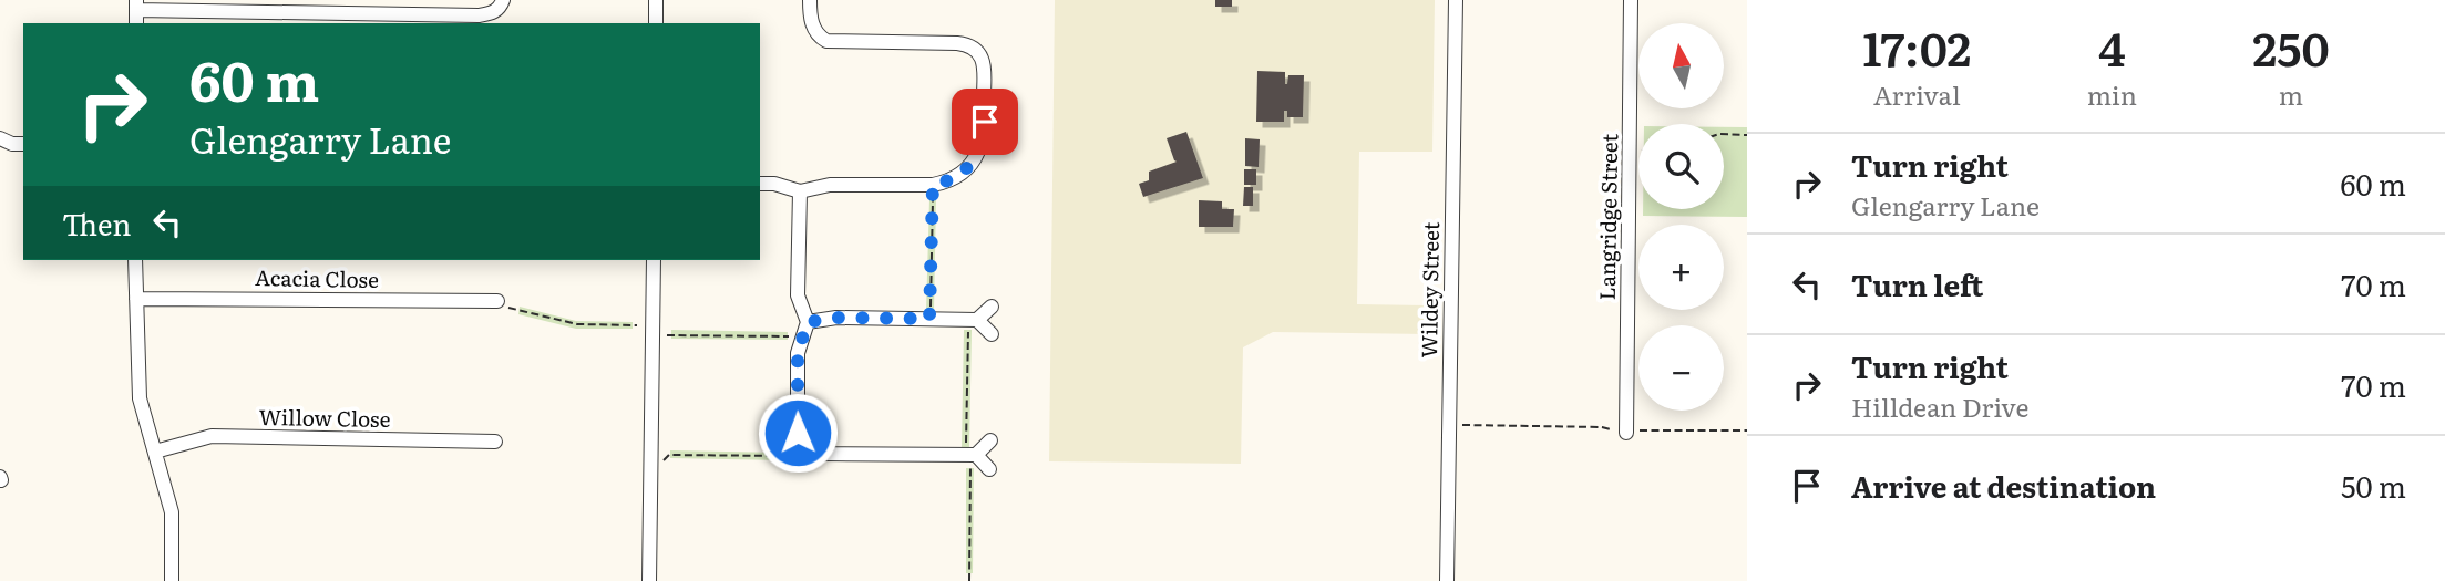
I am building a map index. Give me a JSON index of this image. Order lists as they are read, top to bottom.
{
  "streets": {
    "street": [
      "Langridge Street",
      "Acacia Close",
      "Wildey Street",
      "Willow Close"
    ]
  },
  "north": "top",
  "page": {
    "eta": [
      "17:02",
      "Arrival",
      "4",
      "min",
      "250",
      "m"
    ],
    "map_buttons": ["+", "−"],
    "turn": ["60 m", "Glengarry Lane"],
    "list": [
      {
        "name": "Turn right",
        "note": "Glengarry Lane",
        "value": "60 m"
      },
      {
        "name": "Turn left",
        "value": "70 m"
      },
      {
        "name": "Turn right",
        "note": "Hilldean Drive",
        "value": "70 m"
      },
      {
        "name": "Arrive at destination",
        "value": "50 m"
      }
    ],
    "then": "Then"
  }
}
